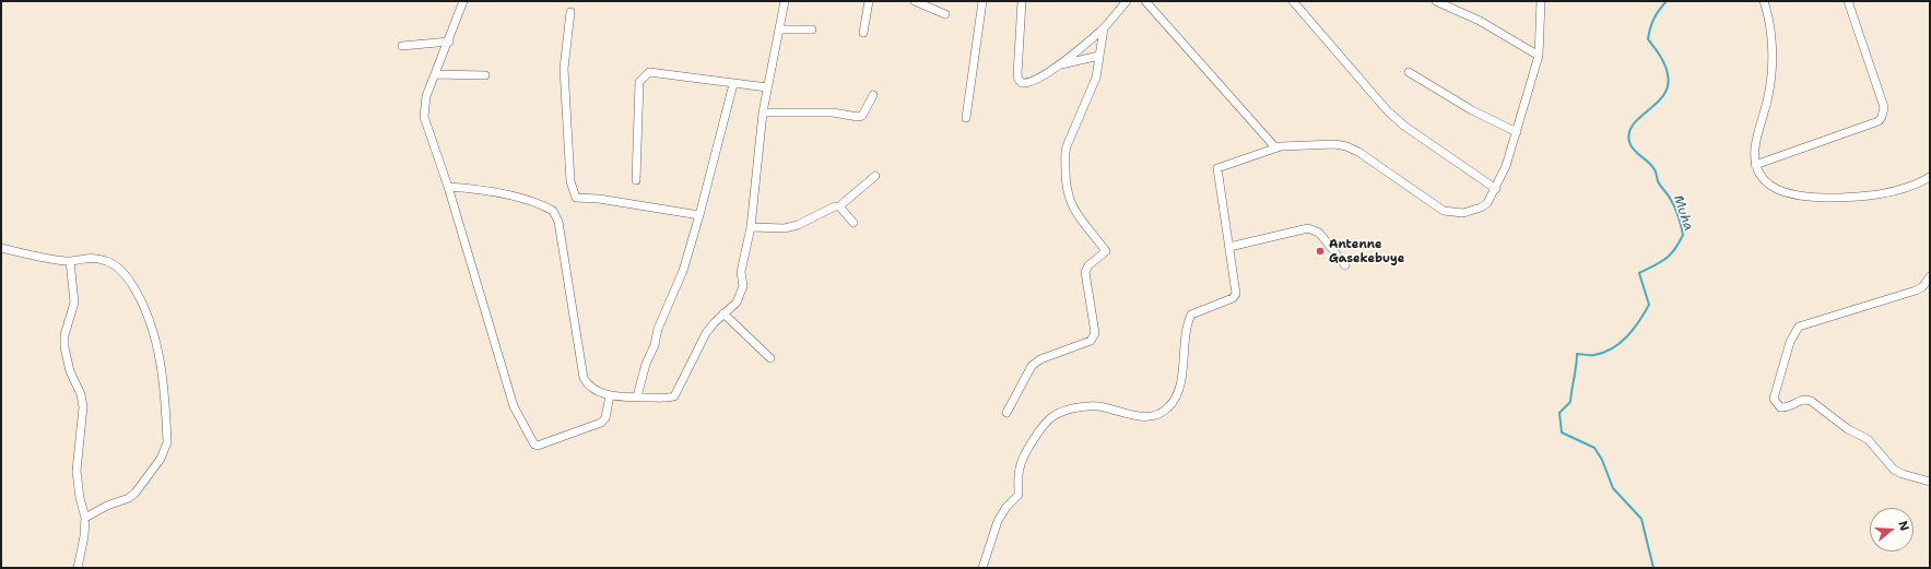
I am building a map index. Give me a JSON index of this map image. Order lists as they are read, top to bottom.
{
  "water": ["Muha"],
  "places": ["Antenne Gasekebuye"],
  "north": "right"
}
